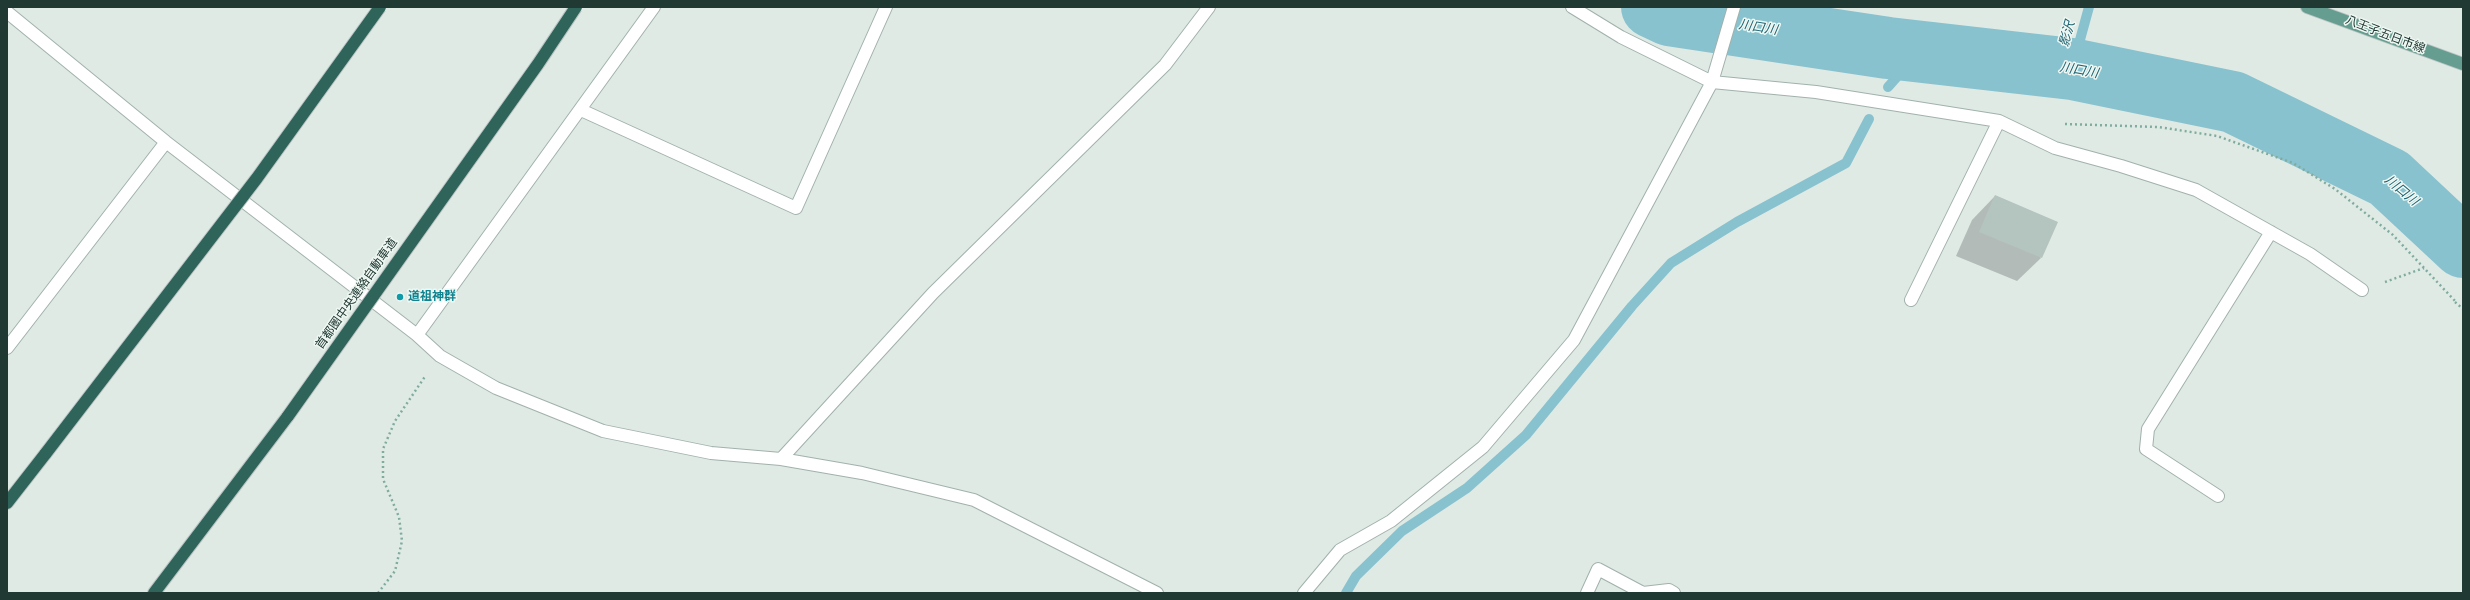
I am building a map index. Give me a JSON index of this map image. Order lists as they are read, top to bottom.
{
  "streets": {
    "highway": ["首都圏中央連絡自動車道"],
    "main road": ["八王子五日市線"]
  },
  "water": ["川口川", "影沢"],
  "places": ["道祖神群"]
}
